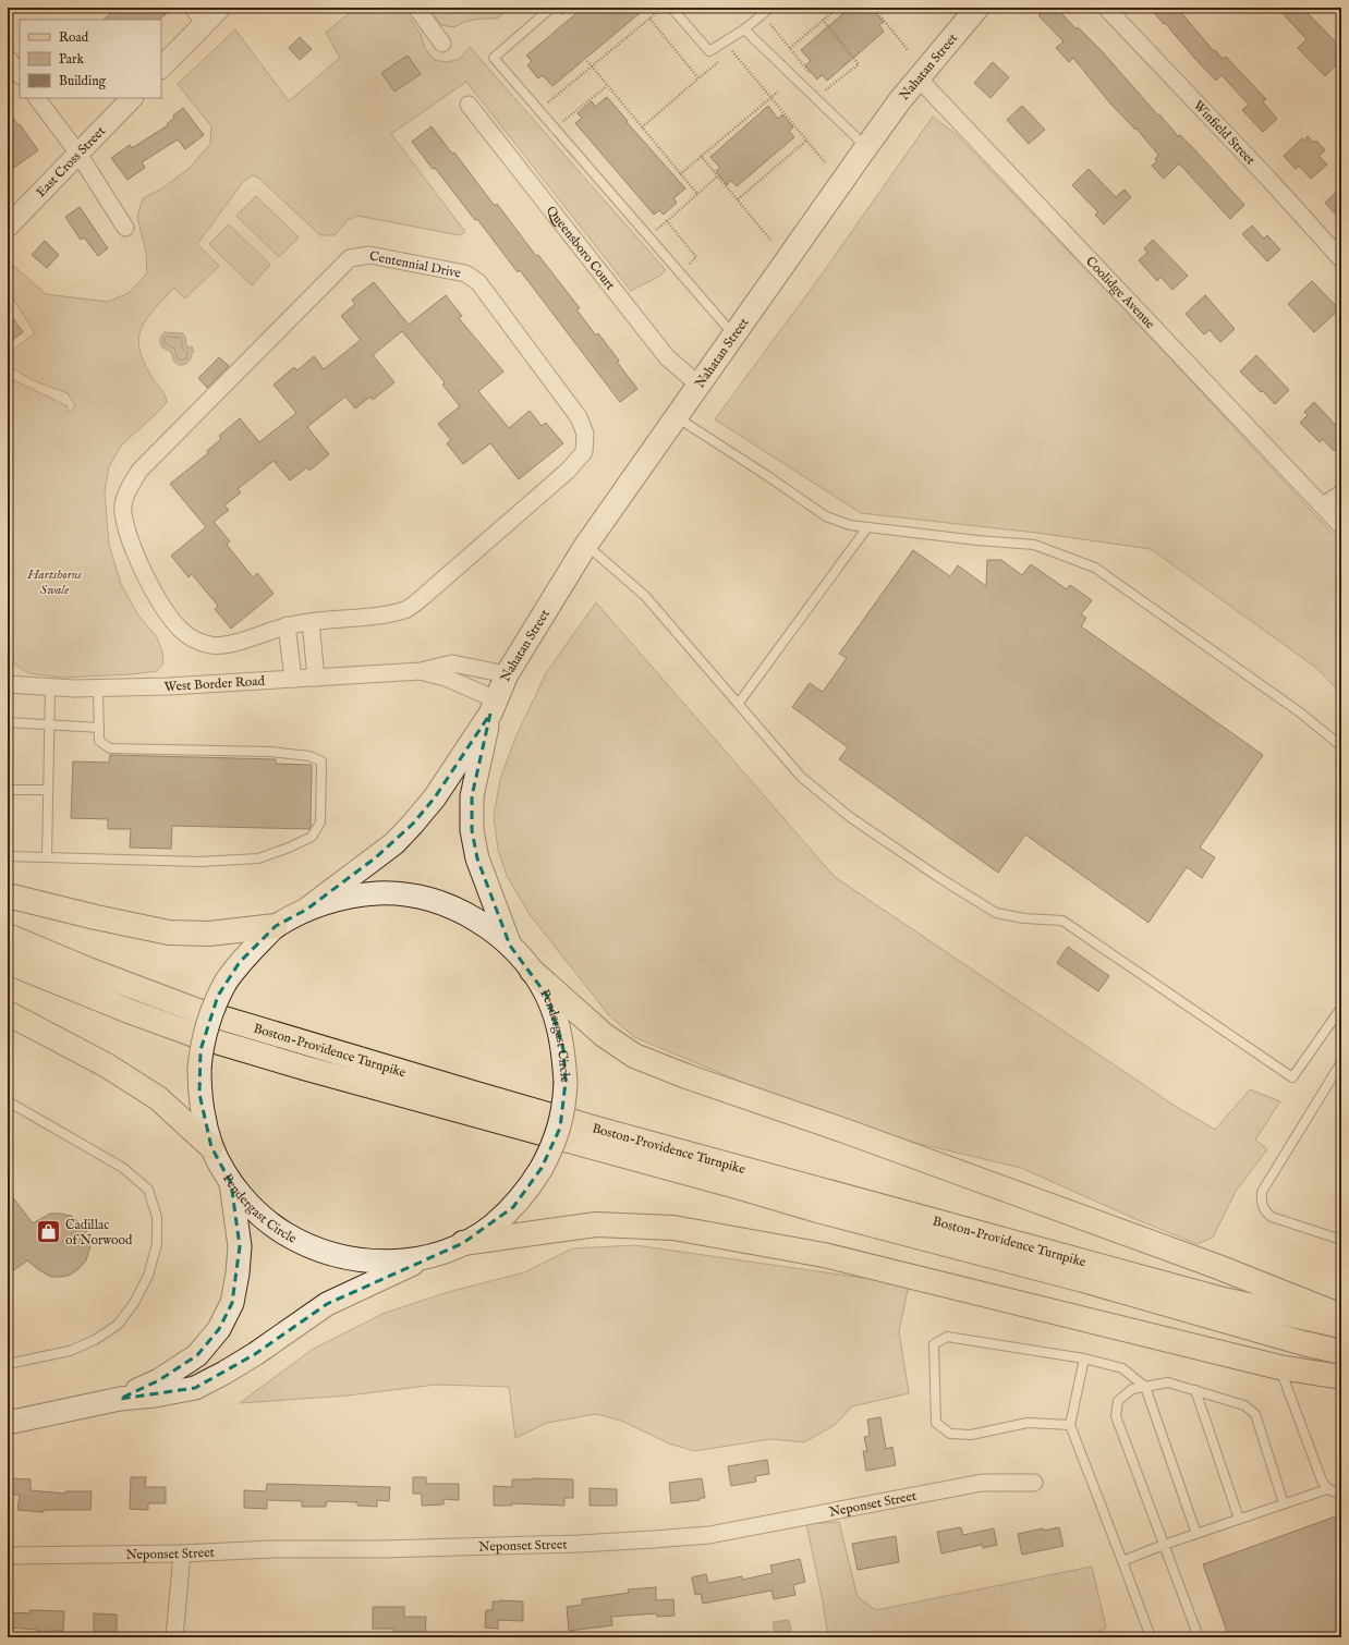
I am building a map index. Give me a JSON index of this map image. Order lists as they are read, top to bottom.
{
  "streets": {
    "main road": ["Nahatan Street", "Pendergast Circle", "Boston-Providence Turnpike"],
    "street": [
      "Winfield Street",
      "East Cross Street",
      "Queensboro Court",
      "Centennial Drive",
      "Coolidge Avenue",
      "West Border Road",
      "Neponset Street"
    ]
  },
  "crossings": [
    ["Nahatan Street", "Queensboro Court"],
    ["Nahatan Street", "Coolidge Avenue"],
    ["Nahatan Street", "Pendergast Circle"]
  ],
  "parks": ["Hartshorns Swale"],
  "places": {
    "shop": ["Cadillac of Norwood"]
  },
  "legend": ["Road", "Park", "Building"]
}
